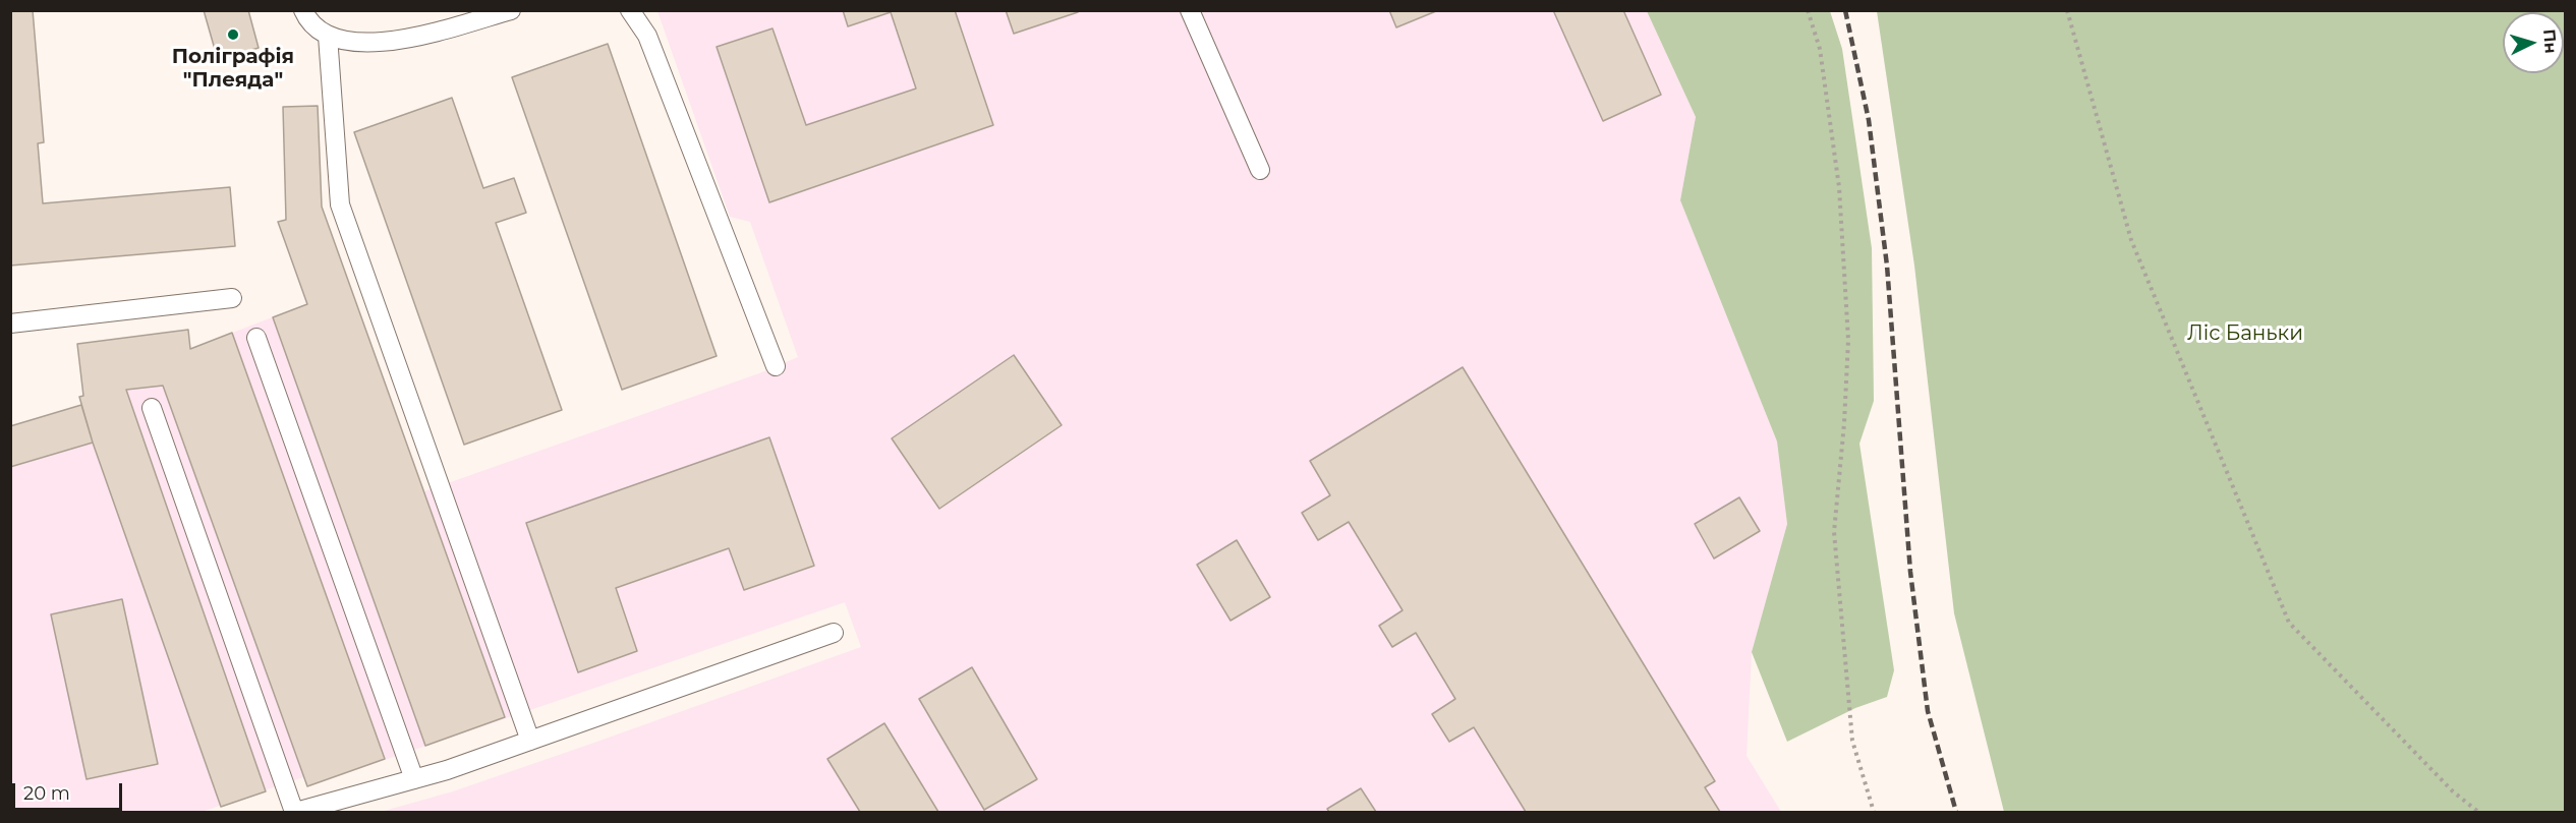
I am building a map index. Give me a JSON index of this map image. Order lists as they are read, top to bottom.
{
  "parks": ["Ліс Баньки"],
  "places": ["Поліграфія \"Плеяда\""],
  "scale_bar": "20 m",
  "north": "right"
}
